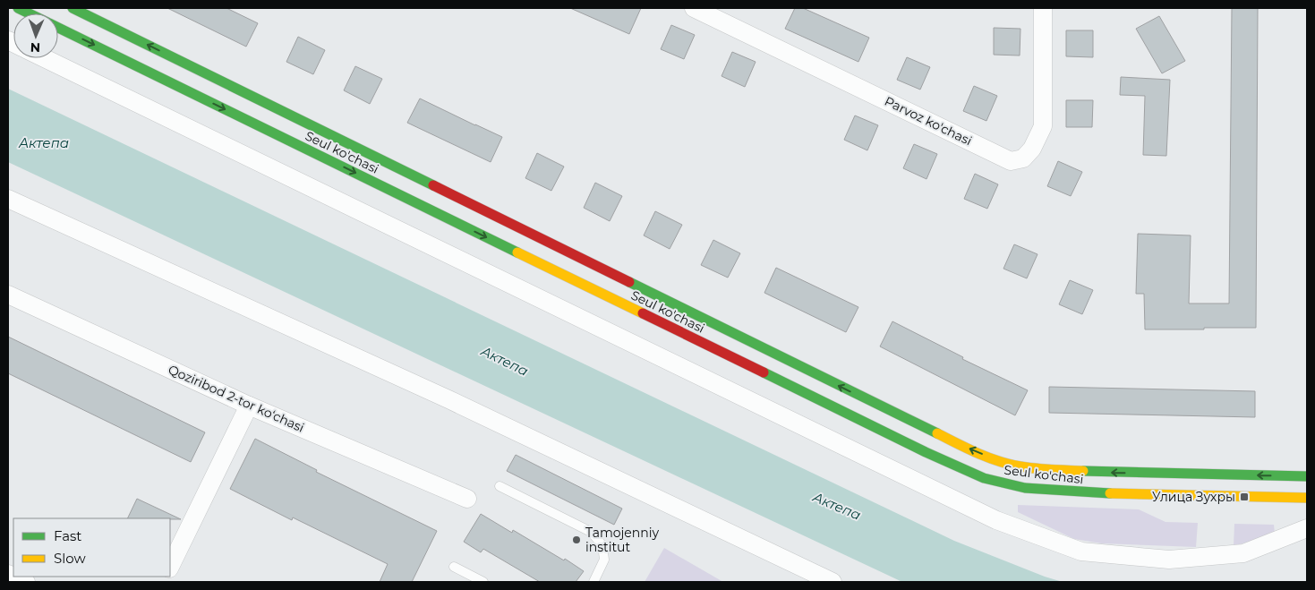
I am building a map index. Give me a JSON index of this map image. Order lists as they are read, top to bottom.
{
  "streets": {
    "main road": ["Seul ko'chasi"],
    "street": ["Parvoz ko'chasi", "Qoziribod 2-tor ko‘chasi"]
  },
  "water": ["Актепа"],
  "places": {
    "transit": ["Улица Зухры"],
    "other": ["Tamojenniy institut"]
  },
  "legend": ["Fast", "Slow"],
  "north": "bottom"
}
